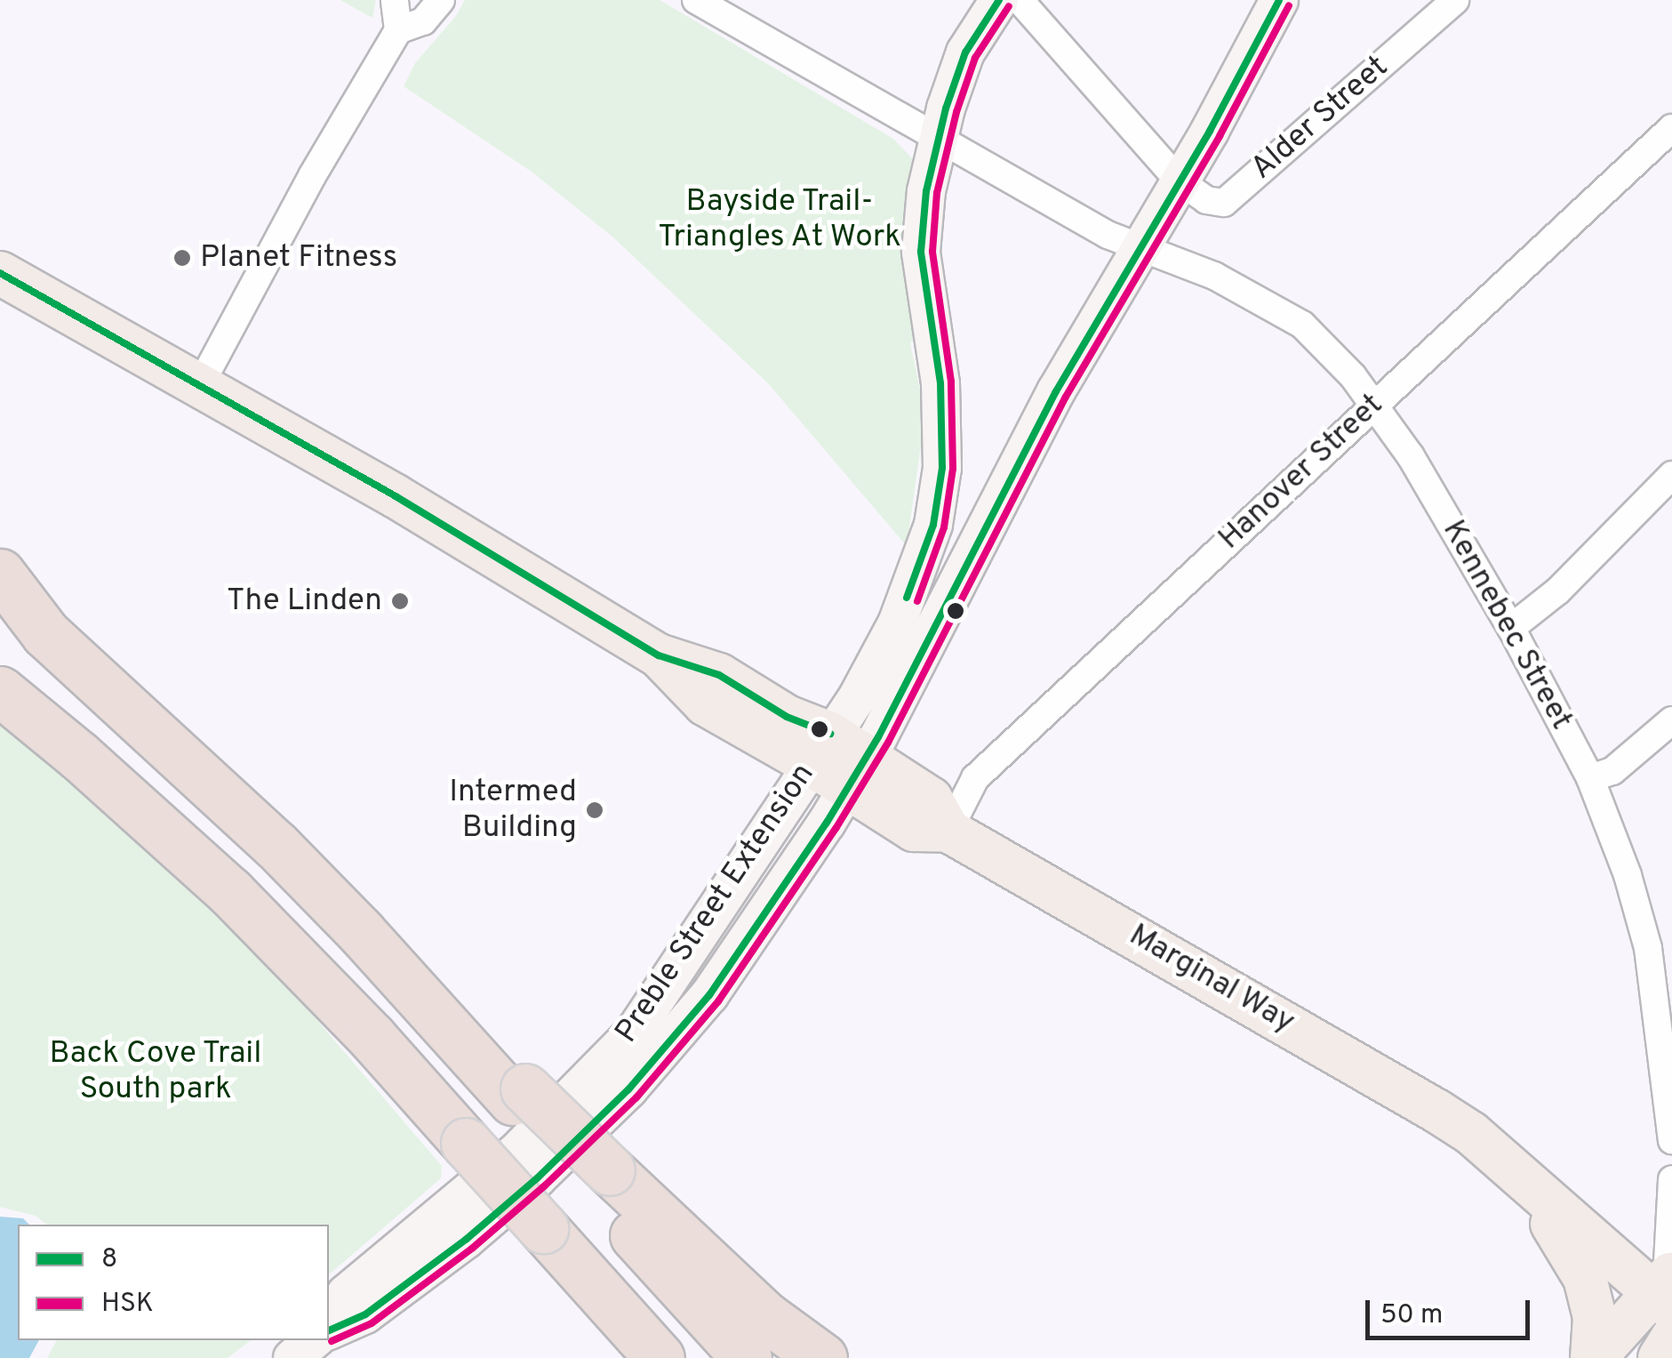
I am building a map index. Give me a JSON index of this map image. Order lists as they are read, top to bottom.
{
  "streets": {
    "main road": ["Preble Street Extension", "Marginal Way"],
    "street": ["Alder Street", "Hanover Street", "Kennebec Street"]
  },
  "crossings": [
    ["Alder Street", "Preble Street Extension"],
    ["Hanover Street", "Kennebec Street"],
    ["Hanover Street", "Marginal Way"],
    ["Kennebec Street", "Preble Street Extension"],
    ["Preble Street Extension", "Marginal Way"]
  ],
  "parks": ["Bayside Trail- Triangles At Work", "Back Cove Trail South park"],
  "places": ["Planet Fitness", "The Linden", "Intermed Building"],
  "lines": ["transit line 8", "transit line HSK"],
  "legend": ["8", "HSK"],
  "scale_bar": "50 m"
}
